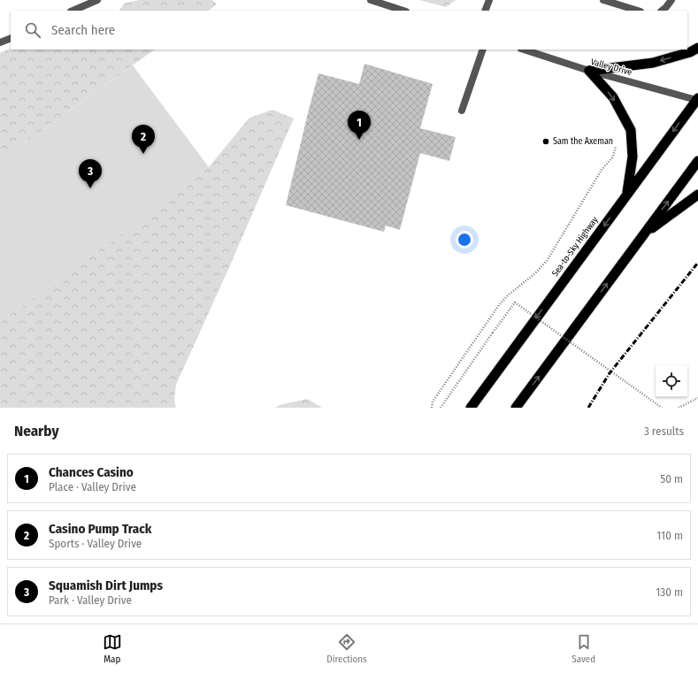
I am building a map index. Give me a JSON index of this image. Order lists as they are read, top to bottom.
{
  "streets": {
    "highway": ["Sea-to-Sky Highway"],
    "street": ["Valley Drive"]
  },
  "crossings": [
    ["Valley Drive", "Sea-to-Sky Highway"]
  ],
  "places": ["Sam the Axeman"],
  "page": {
    "search": "Search here",
    "pins": ["1", "2", "3"],
    "heading": ["Nearby", "3 results"],
    "list": [
      {
        "mark": "1",
        "name": "Chances Casino",
        "note": "Place · Valley Drive",
        "value": "50 m"
      },
      {
        "mark": "2",
        "name": "Casino Pump Track",
        "note": "Sports · Valley Drive",
        "value": "110 m"
      },
      {
        "mark": "3",
        "name": "Squamish Dirt Jumps",
        "note": "Park · Valley Drive",
        "value": "130 m"
      }
    ],
    "nav": ["Map", "Directions", "Saved"]
  }
}
